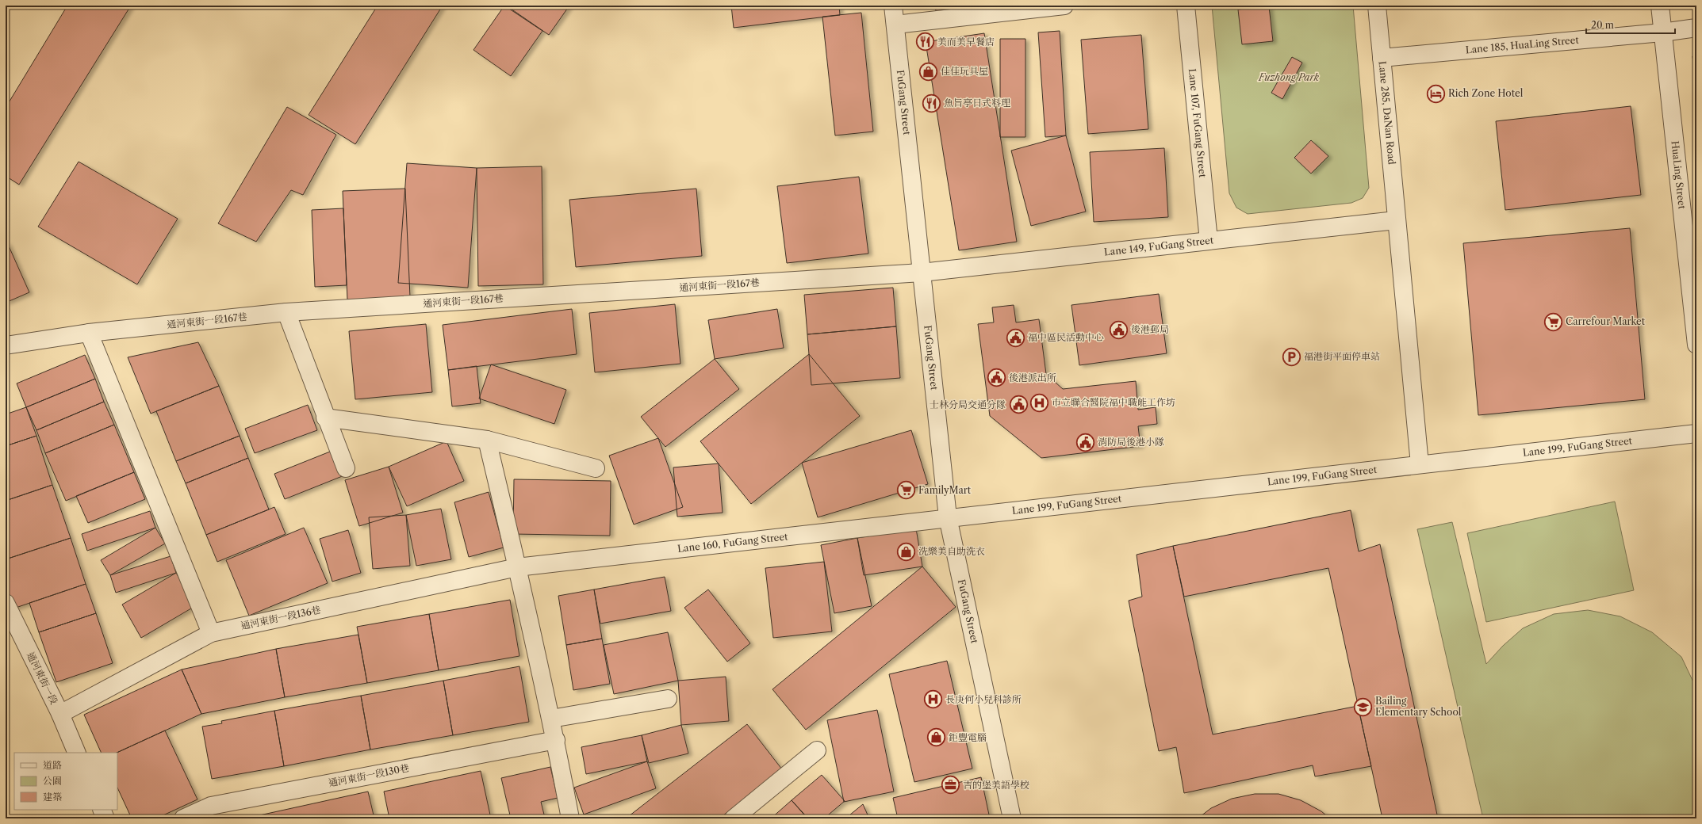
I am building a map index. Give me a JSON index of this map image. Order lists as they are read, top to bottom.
{
  "streets": {
    "street": [
      "Lane 185, HuaLing Street",
      "FuGang Street",
      "Lane 285, DaNan Road",
      "Lane 107, FuGang Street",
      "HuaLing Street",
      "Lane 149, FuGang Street",
      "通河東街一段167巷",
      "Lane 199, FuGang Street",
      "Lane 160, FuGang Street",
      "通河東街一段136巷",
      "通河東街一段",
      "通河東街一段130巷"
    ]
  },
  "crossings": [
    ["Lane 185, HuaLing Street", "Lane 285, DaNan Road"],
    ["Lane 185, HuaLing Street", "HuaLing Street"],
    ["FuGang Street", "Lane 149, FuGang Street"],
    ["FuGang Street", "通河東街一段167巷"],
    ["FuGang Street", "Lane 199, FuGang Street"],
    ["FuGang Street", "Lane 160, FuGang Street"],
    ["Lane 285, DaNan Road", "Lane 149, FuGang Street"],
    ["Lane 285, DaNan Road", "Lane 199, FuGang Street"],
    ["Lane 107, FuGang Street", "Lane 149, FuGang Street"],
    ["Lane 149, FuGang Street", "通河東街一段167巷"],
    ["Lane 199, FuGang Street", "Lane 160, FuGang Street"],
    ["Lane 160, FuGang Street", "通河東街一段136巷"],
    ["通河東街一段136巷", "通河東街一段"]
  ],
  "parks": ["Fuzhong Park"],
  "places": {
    "restaurant": ["美而美早餐店", "魚旨亭日式料理"],
    "shop": ["佳佳玩具屋", "洗樂美自助洗衣", "鉅豐電腦"],
    "hotel": ["Rich Zone Hotel"],
    "supermarket": ["Carrefour Market", "FamilyMart"],
    "public building": [
      "後港郵局",
      "福中區民活動中心",
      "後港派出所",
      "士林分局交通分隊",
      "消防局後港小隊"
    ],
    "parking": ["福港街平面停車站"],
    "hospital": ["市立聯合醫院福中職能工作坊", "長庚何小兒科診所"],
    "school or university": ["Bailing Elementary School"],
    "office": ["吉的堡美語學校"]
  },
  "legend": ["道路", "公園", "建築"],
  "scale_bar": "20 m"
}
